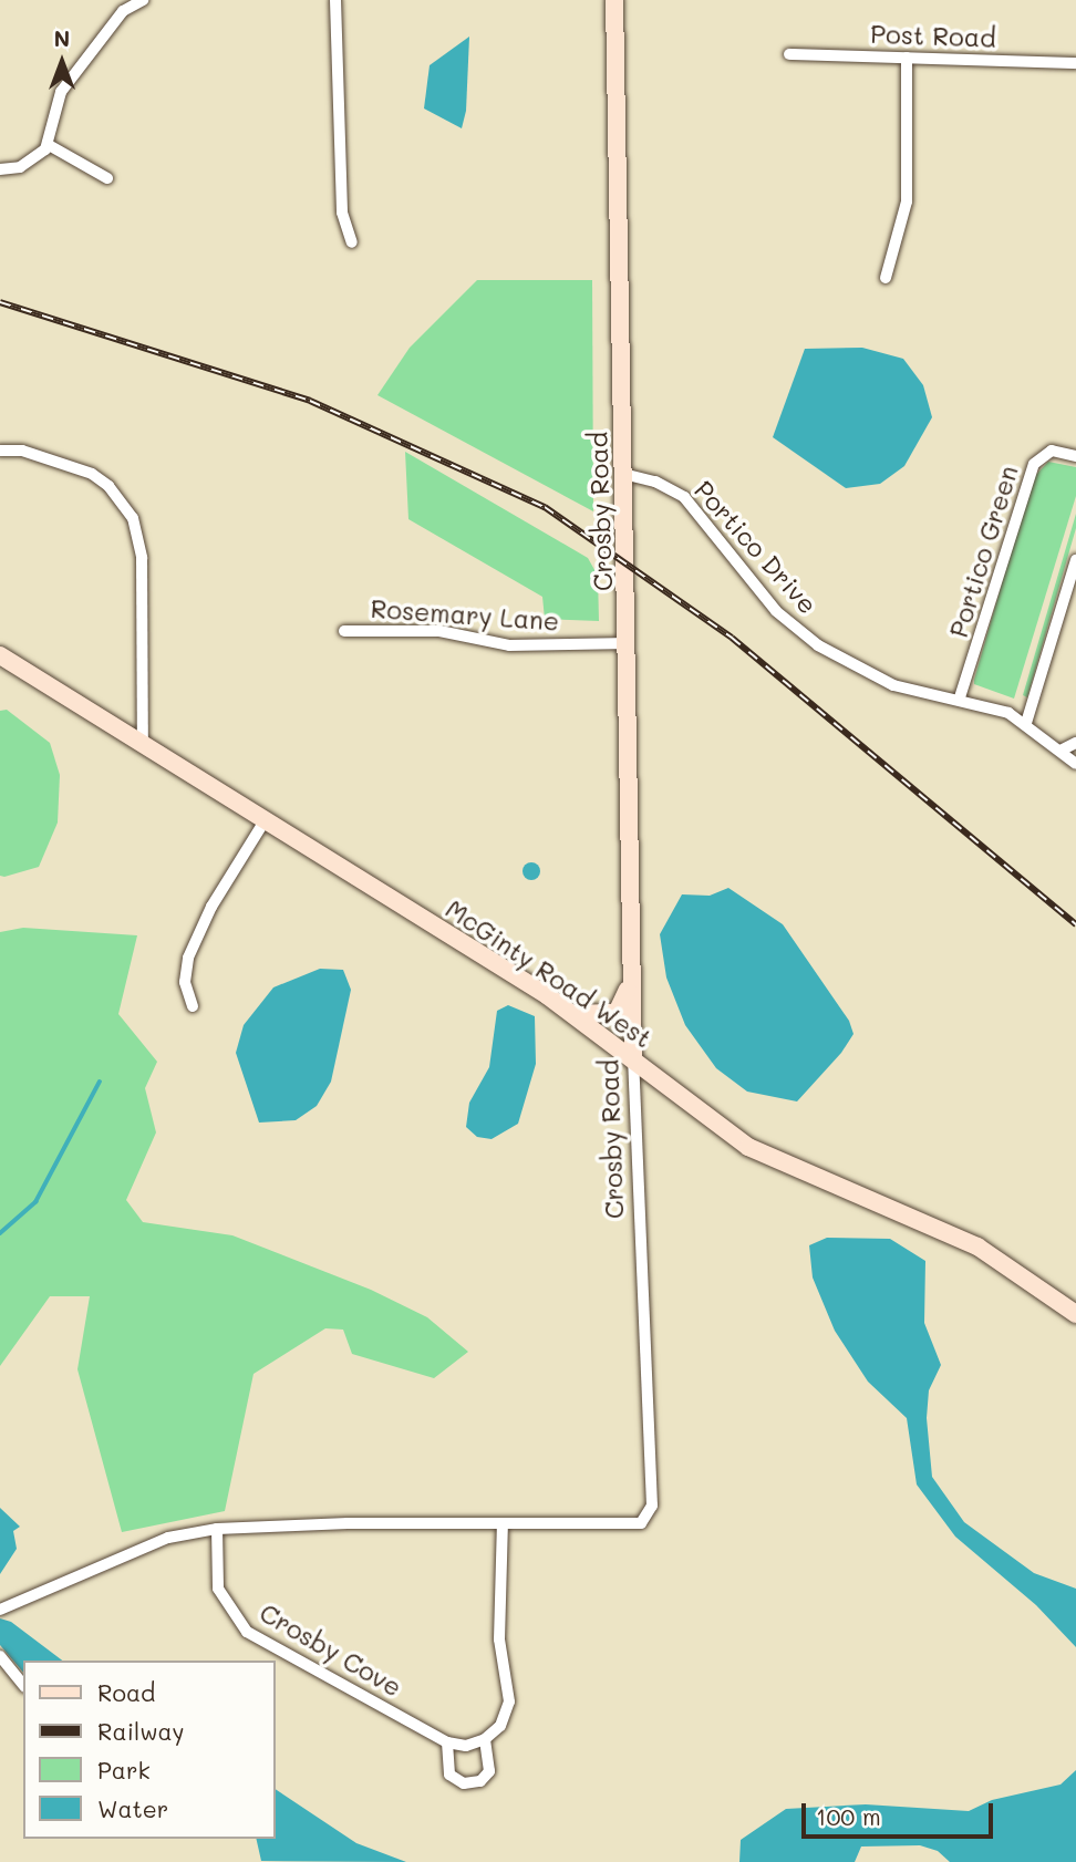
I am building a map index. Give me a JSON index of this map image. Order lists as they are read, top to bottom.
{
  "streets": {
    "main road": ["Crosby Road", "McGinty Road West"],
    "street": [
      "Post Road",
      "Portico Drive",
      "Portico Green",
      "Rosemary Lane",
      "Crosby Cove"
    ]
  },
  "crossings": [
    ["Crosby Road", "Portico Drive"],
    ["Crosby Road", "Rosemary Lane"],
    ["Crosby Road", "McGinty Road West"],
    ["Crosby Road", "Crosby Cove"],
    ["Portico Drive", "Portico Green"]
  ],
  "legend": [
    "Road",
    "Railway",
    "Park",
    "Water"
  ],
  "scale_bar": "100 m",
  "north": "top"
}
